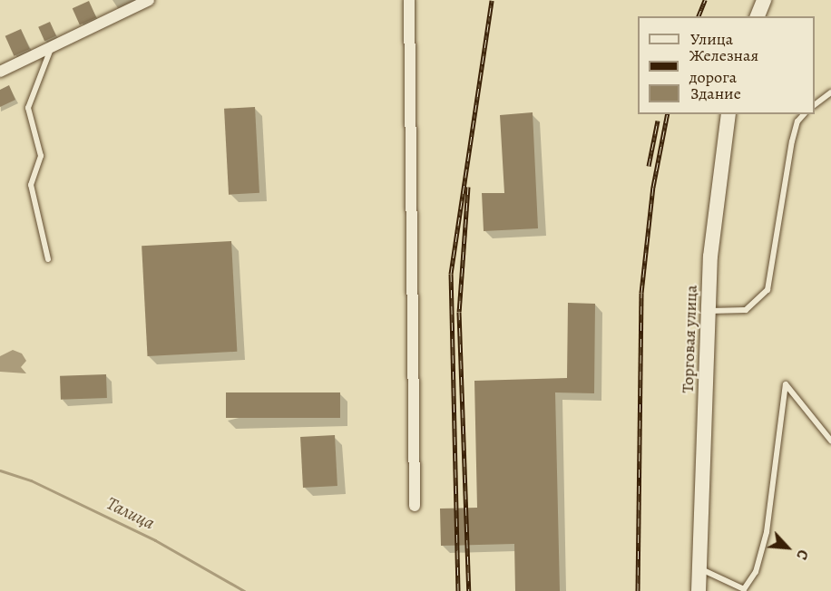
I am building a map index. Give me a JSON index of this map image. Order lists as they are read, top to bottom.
{
  "streets": {
    "street": ["Торговая улица"]
  },
  "water": ["Талица"],
  "legend": ["Улица", "Железная дорога", "Здание"],
  "north": "bottom right"
}
